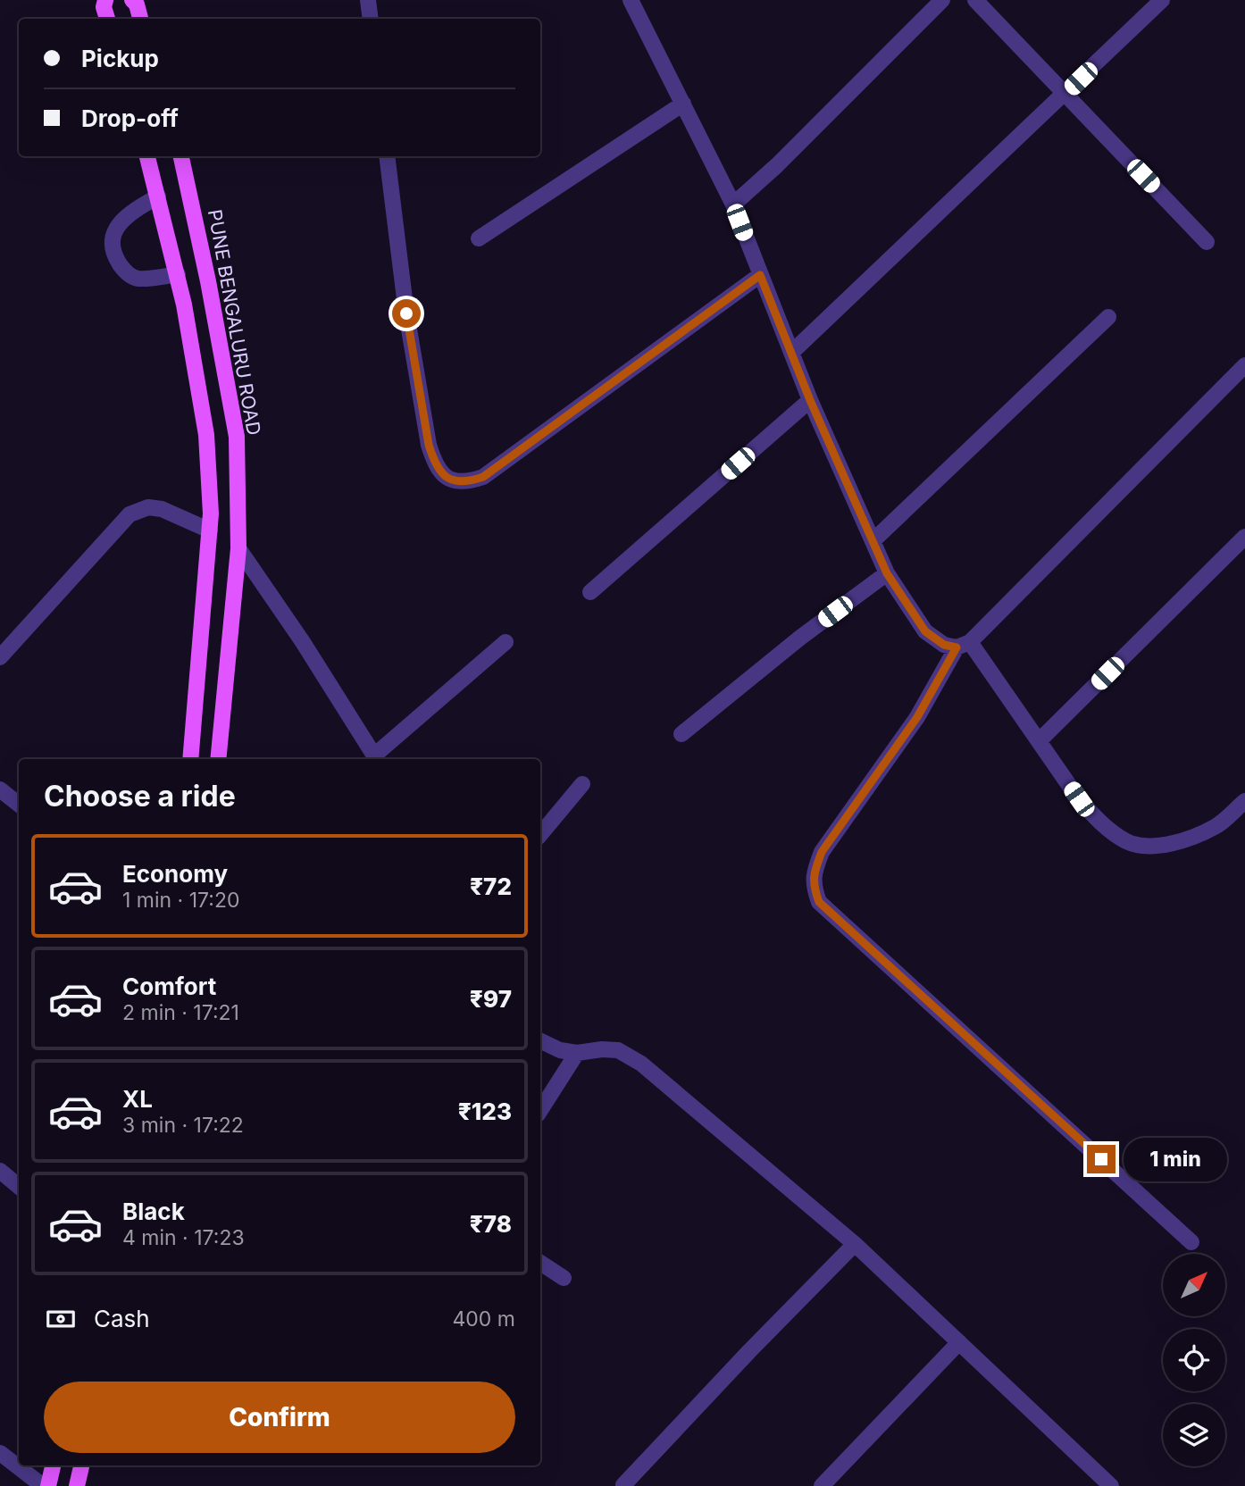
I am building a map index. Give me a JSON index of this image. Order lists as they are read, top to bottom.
{
  "streets": {
    "main road": ["PUNE BENGALURU ROAD"]
  },
  "north": "top right",
  "page": {
    "banner": ["Pickup", "Drop-off"],
    "heading": "Choose a ride",
    "list": [
      {
        "name": "Economy",
        "note": "1 min · 17:20",
        "value": "₹72"
      },
      {
        "name": "Comfort",
        "note": "2 min · 17:21",
        "value": "₹97"
      },
      {
        "name": "XL",
        "note": "3 min · 17:22",
        "value": "₹123"
      },
      {
        "name": "Black",
        "note": "4 min · 17:23",
        "value": "₹78"
      }
    ],
    "bubble": "1 min",
    "pay": ["Cash", "400 m"],
    "buttons": "Confirm"
  }
}
